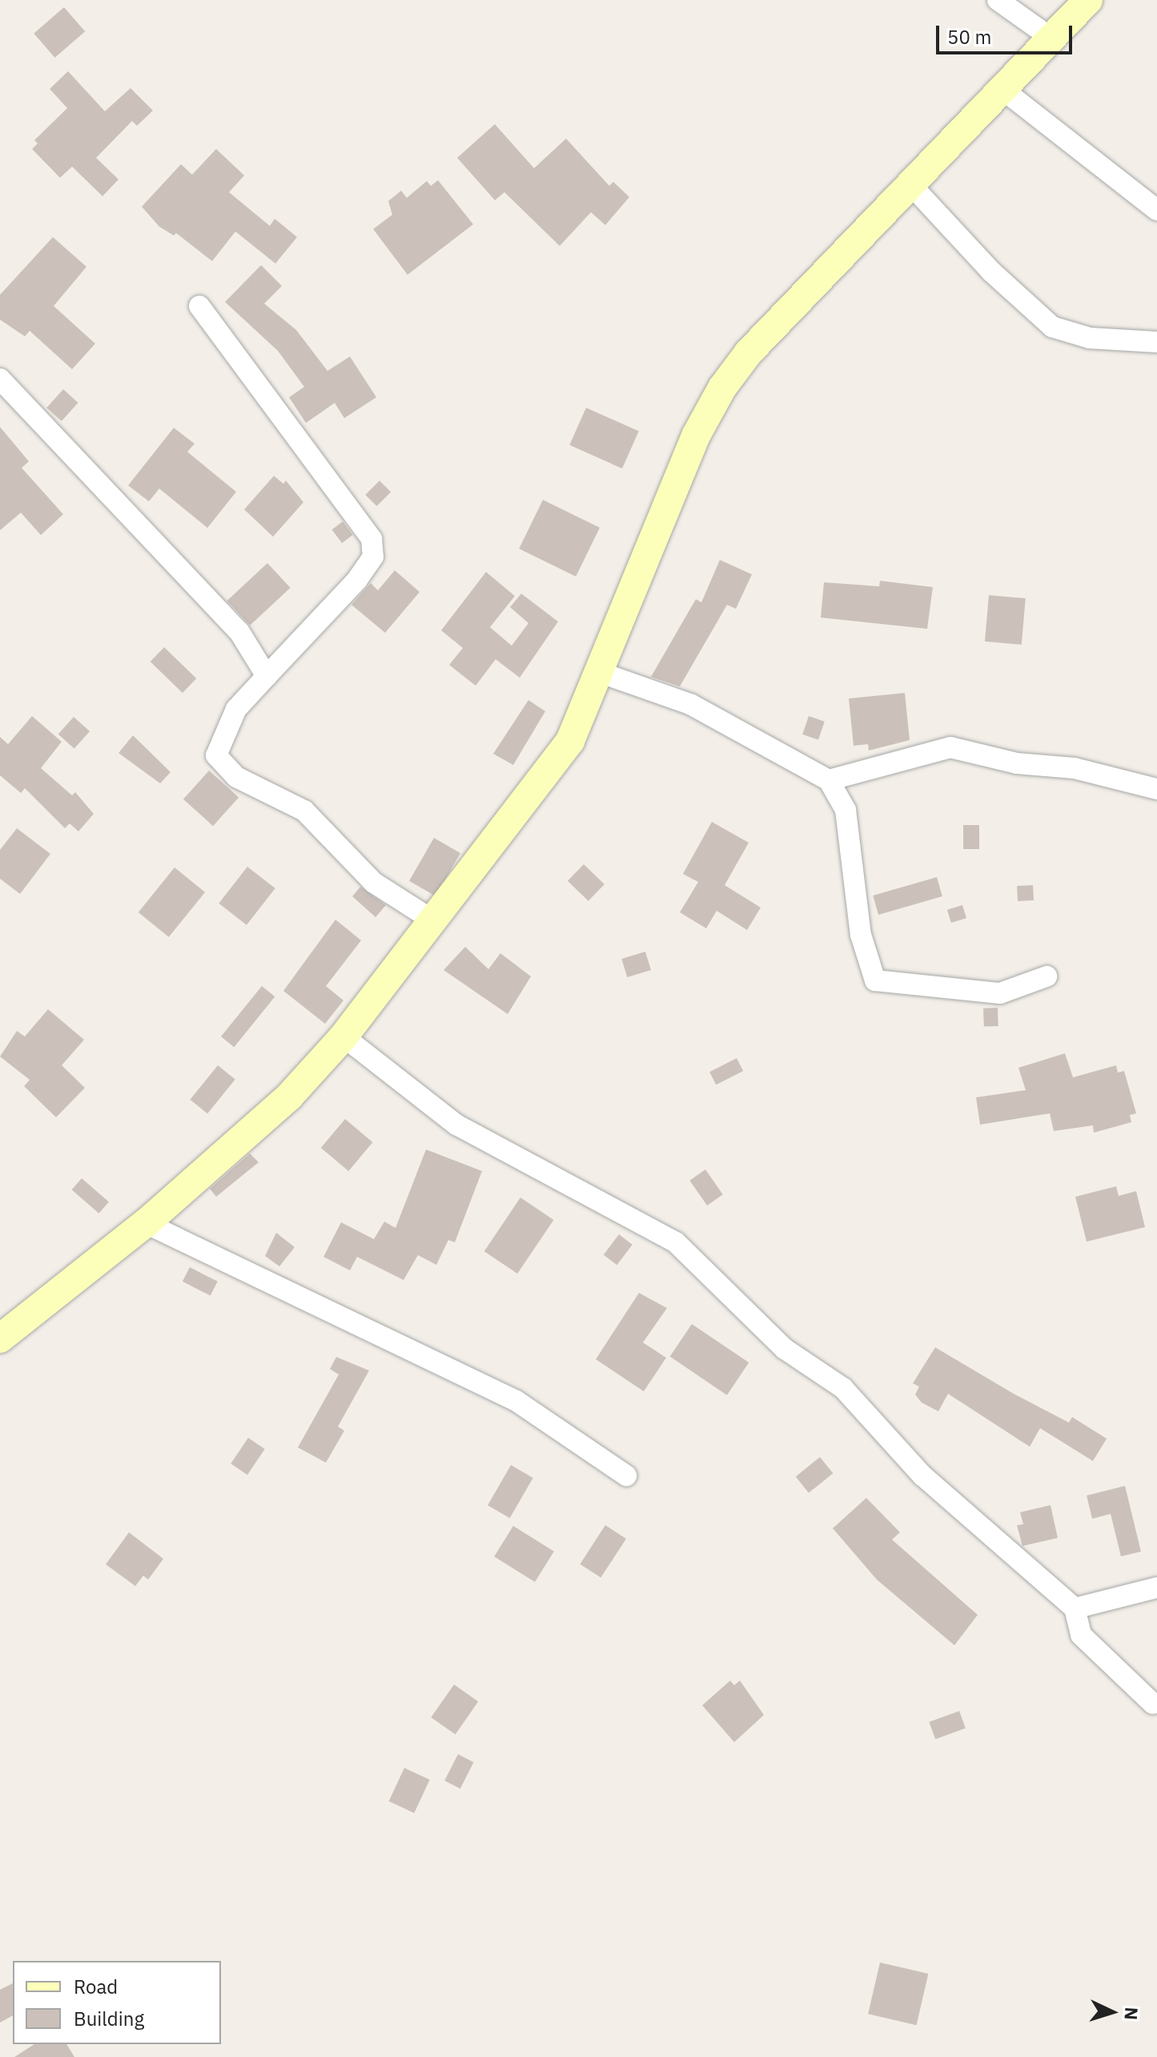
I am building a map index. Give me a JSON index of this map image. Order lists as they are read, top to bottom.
{
  "legend": ["Road", "Building"],
  "scale_bar": "50 m",
  "north": "right"
}
